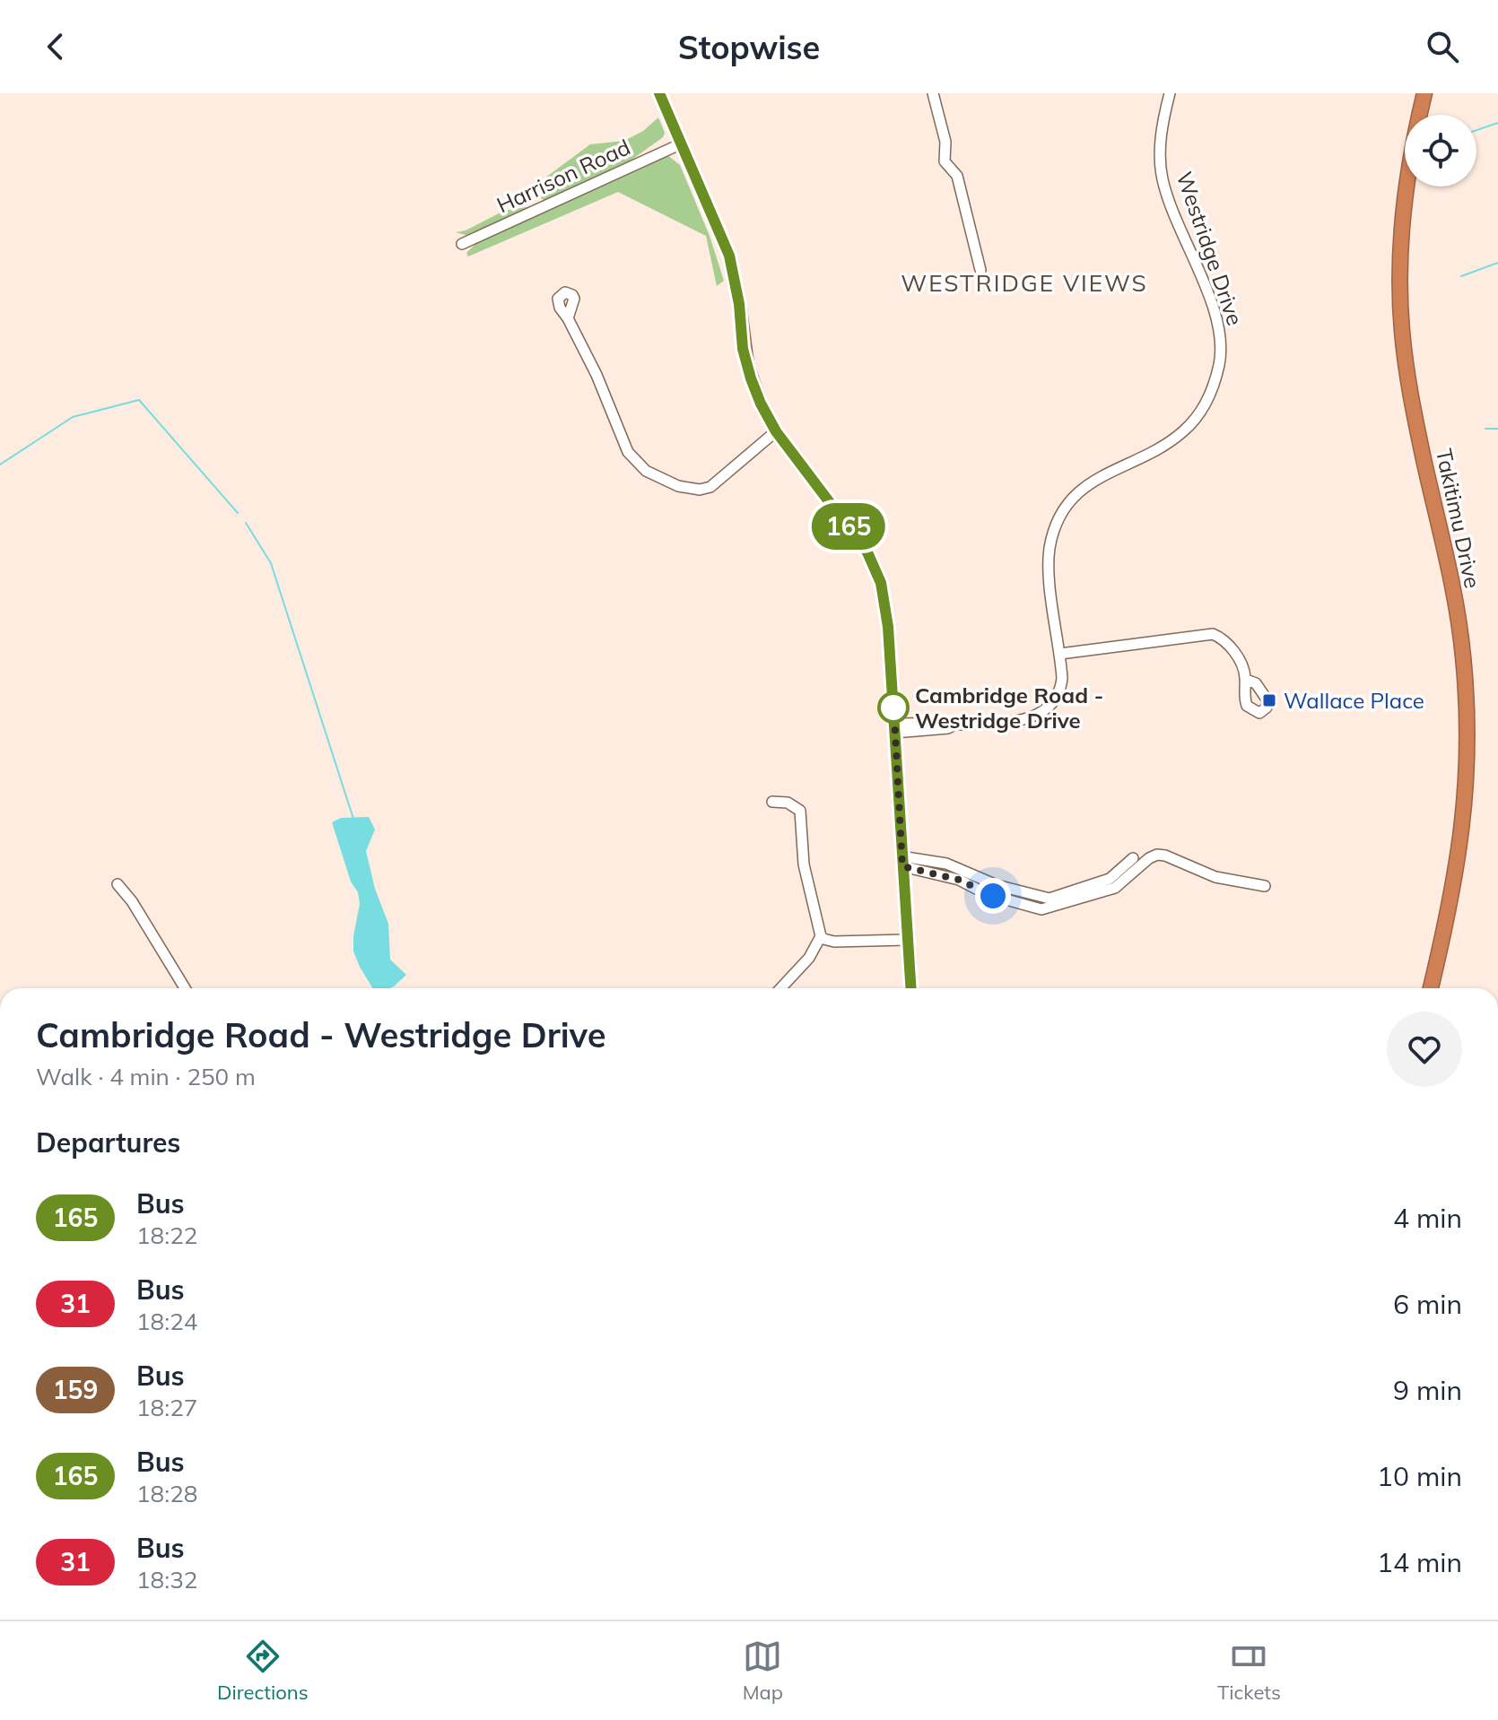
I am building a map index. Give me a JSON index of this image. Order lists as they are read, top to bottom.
{
  "streets": {
    "highway": ["Takitimu Drive"],
    "street": ["Harrison Road", "Westridge Drive"]
  },
  "districts": ["WESTRIDGE VIEWS"],
  "places": {
    "transit": ["Wallace Place"],
    "other": ["Cambridge Road - Westridge Drive"]
  },
  "lines": ["bus line 165"],
  "page": {
    "header": "Stopwise",
    "on_map": "165",
    "heading": [
      ["Cambridge Road - Westridge Drive", "Walk · 4 min · 250 m"],
      "Departures"
    ],
    "list": [
      {
        "mark": "165",
        "name": "Bus",
        "note": "18:22",
        "value": "4 min"
      },
      {
        "mark": "31",
        "name": "Bus",
        "note": "18:24",
        "value": "6 min"
      },
      {
        "mark": "159",
        "name": "Bus",
        "note": "18:27",
        "value": "9 min"
      },
      {
        "mark": "165",
        "name": "Bus",
        "note": "18:28",
        "value": "10 min"
      },
      {
        "mark": "31",
        "name": "Bus",
        "note": "18:32",
        "value": "14 min"
      }
    ],
    "tabs": ["Directions", "Map", "Tickets"]
  }
}
